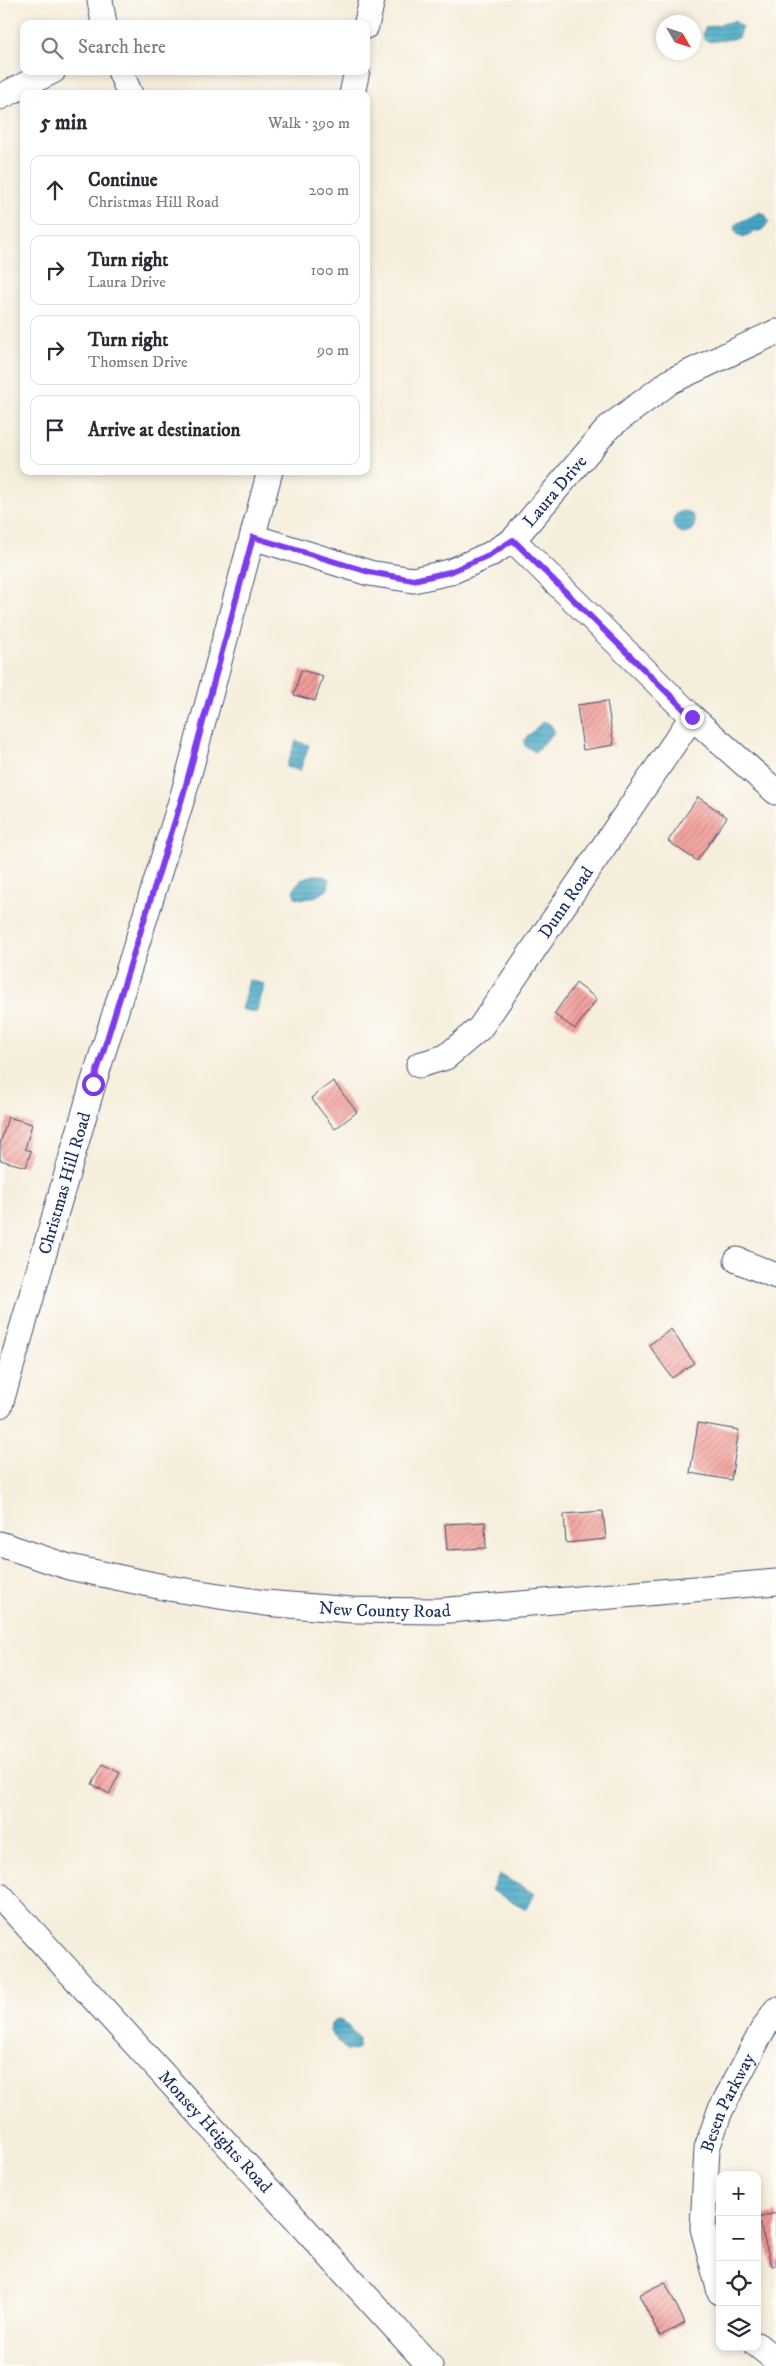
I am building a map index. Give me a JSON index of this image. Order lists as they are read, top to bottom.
{
  "streets": {
    "street": [
      "Laura Drive",
      "Dunn Road",
      "Christmas Hill Road",
      "New County Road",
      "Besen Parkway",
      "Monsey Heights Road"
    ]
  },
  "crossings": [
    ["Laura Drive", "Christmas Hill Road"]
  ],
  "north": "bottom right",
  "page": {
    "search": "Search here",
    "heading": ["5 min", "Walk · 390 m"],
    "list": [
      ["Continue", "Christmas Hill Road", "200 m"],
      ["Turn right", "Laura Drive", "100 m"],
      ["Turn right", "Thomsen Drive", "90 m"],
      "Arrive at destination"
    ],
    "map_buttons": ["+", "−"]
  }
}
